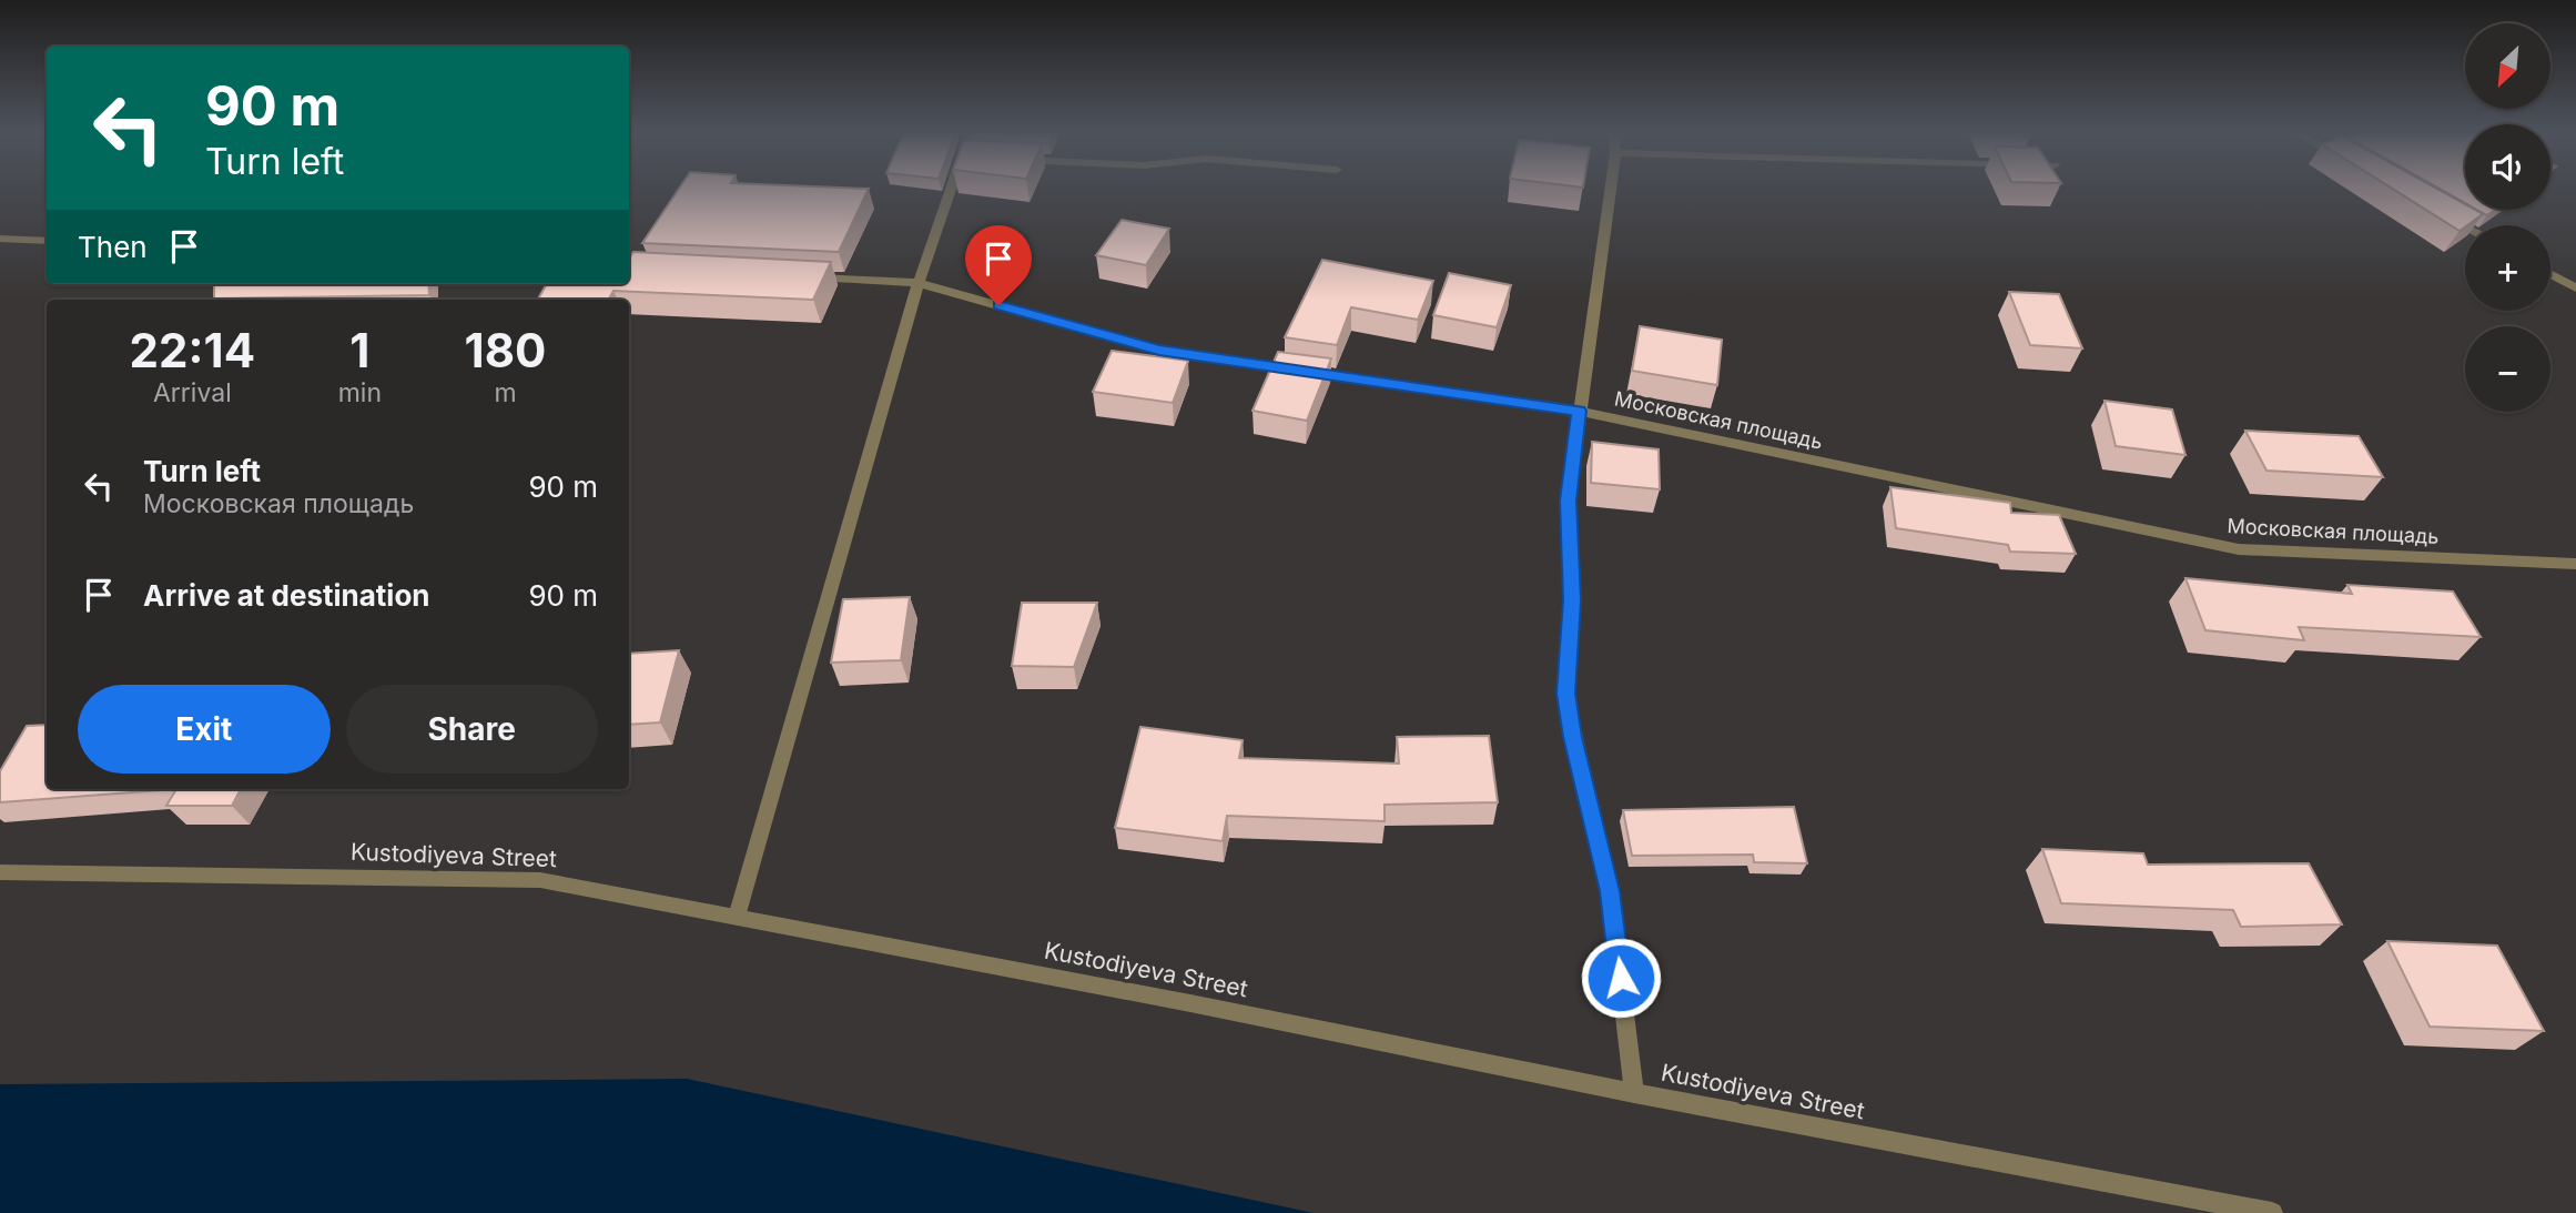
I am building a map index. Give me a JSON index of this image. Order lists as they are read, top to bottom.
{
  "streets": {
    "street": ["Московская площадь", "Kustodiyeva Street"]
  },
  "north": "bottom left",
  "page": {
    "map_buttons": ["+", "−"],
    "turn": ["90 m", "Turn left"],
    "then": "Then",
    "eta": [
      "22:14",
      "Arrival",
      "1",
      "min",
      "180",
      "m"
    ],
    "list": [
      {
        "name": "Turn left",
        "note": "Московская площадь",
        "value": "90 m"
      },
      {
        "name": "Arrive at destination",
        "value": "90 m"
      }
    ],
    "buttons": ["Exit", "Share"]
  }
}
